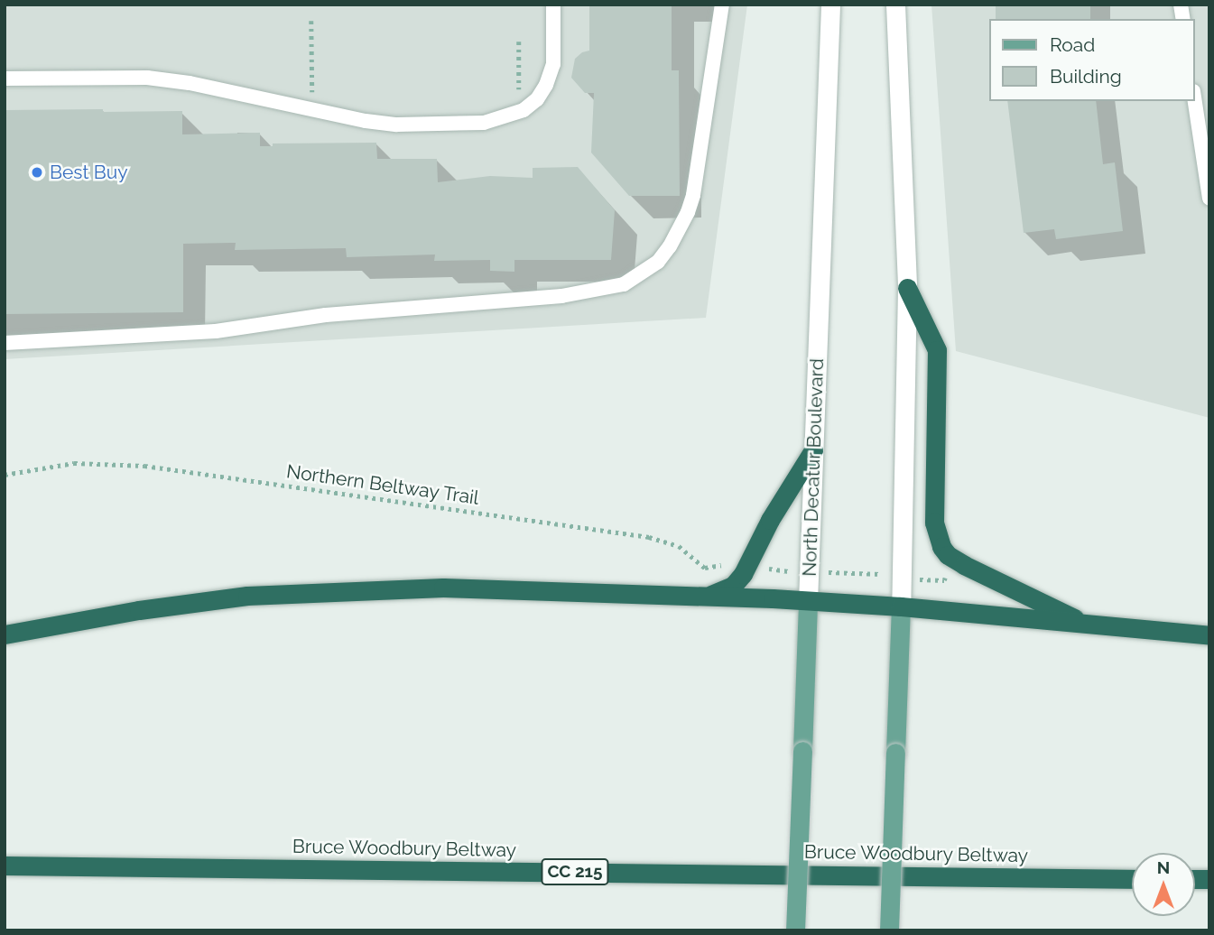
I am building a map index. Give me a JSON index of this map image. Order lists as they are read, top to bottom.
{
  "streets": {
    "highway": ["Bruce Woodbury Beltway", "CC 215"],
    "main road": ["North Decatur Boulevard"],
    "path": ["Northern Beltway Trail"]
  },
  "places": ["Best Buy"],
  "legend": ["Road", "Building"],
  "north": "top"
}
